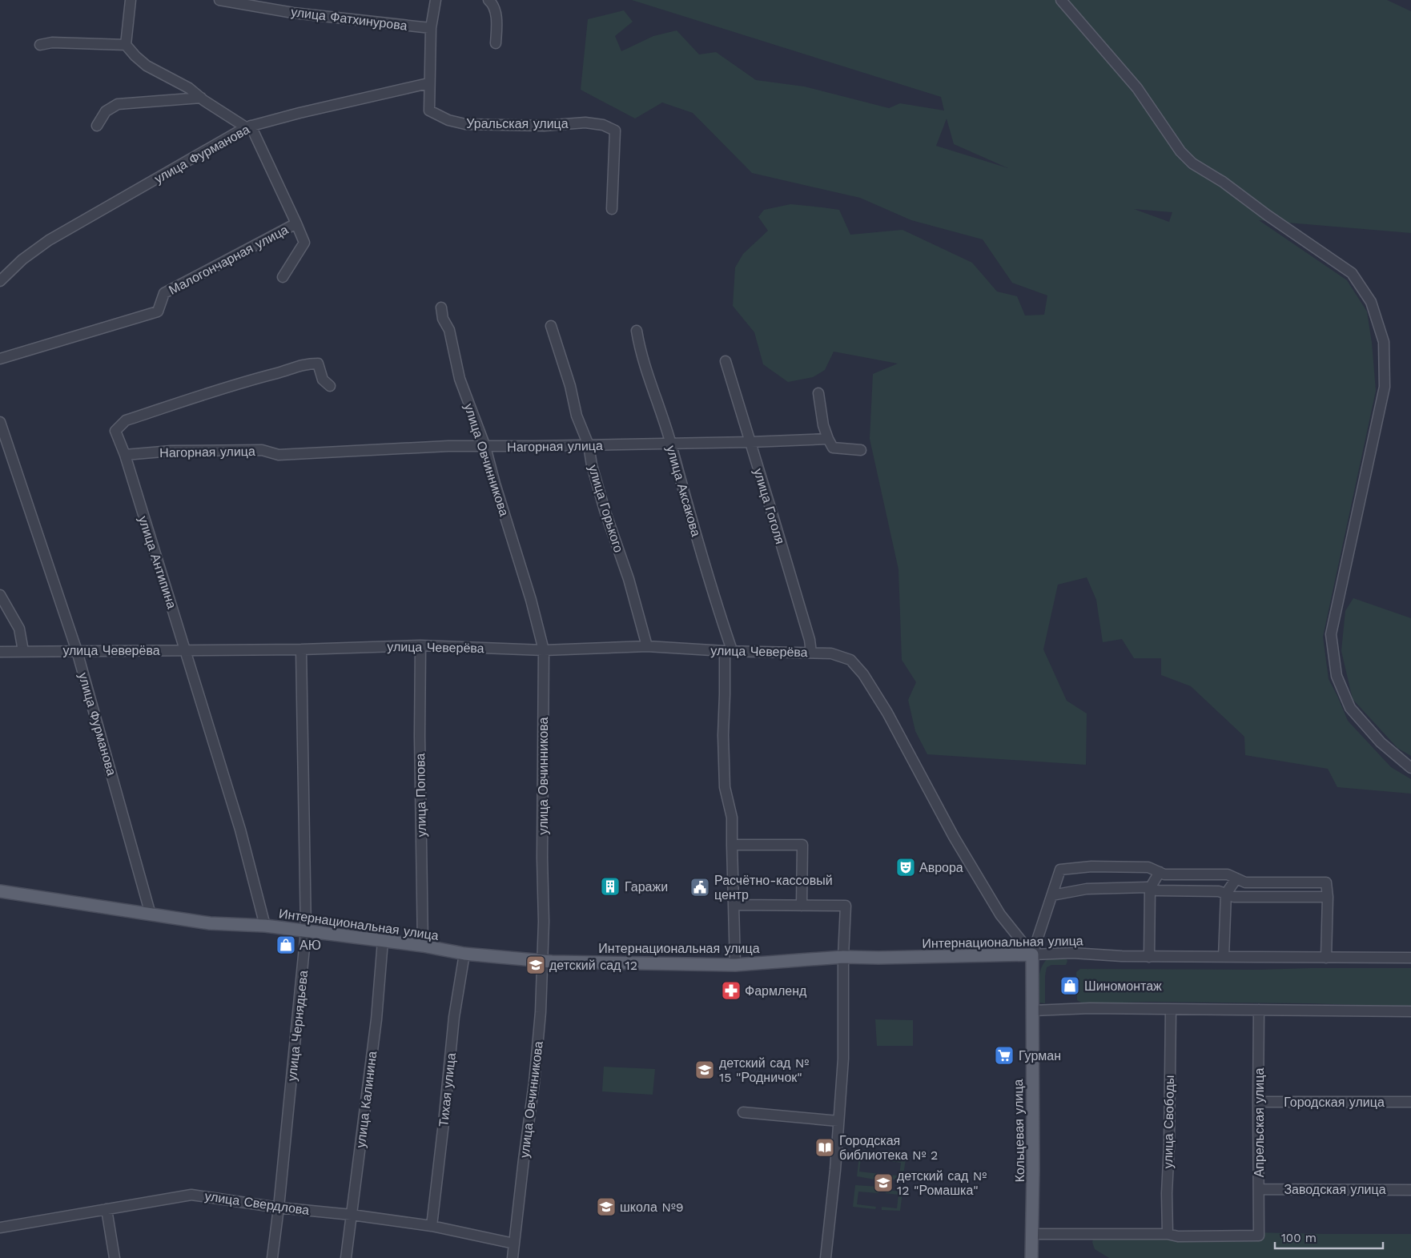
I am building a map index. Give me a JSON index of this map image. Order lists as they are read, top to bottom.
{
  "streets": {
    "main road": ["Интернациональная улица", "Кольцевая улица"],
    "street": [
      "улица Фатхинурова",
      "Уральская улица",
      "улица Фурманова",
      "Малогончарная улица",
      "Нагорная улица",
      "улица Овчинникова",
      "улица Аксакова",
      "улица Гоголя",
      "улица Горького",
      "улица Антипина",
      "улица Чеверёва",
      "улица Попова",
      "улица Чернядьева",
      "Тихая улица",
      "улица Калинина",
      "Городская улица",
      "улица Свободы",
      "Апрельская улица",
      "Заводская улица",
      "улица Свердлова"
    ]
  },
  "crossings": [
    ["улица Фатхинурова", "Уральская улица"],
    ["Уральская улица", "улица Фурманова"],
    ["улица Фурманова", "Малогончарная улица"],
    ["улица Фурманова", "улица Чеверёва"],
    ["улица Фурманова", "Интернациональная улица"],
    ["Нагорная улица", "улица Овчинникова"],
    ["Нагорная улица", "улица Аксакова"],
    ["Нагорная улица", "улица Гоголя"],
    ["Нагорная улица", "улица Горького"],
    ["Нагорная улица", "улица Антипина"],
    ["улица Овчинникова", "улица Чеверёва"],
    ["улица Овчинникова", "Интернациональная улица"],
    ["улица Овчинникова", "улица Свердлова"],
    ["улица Аксакова", "улица Чеверёва"],
    ["улица Аксакова", "Интернациональная улица"],
    ["улица Гоголя", "улица Чеверёва"],
    ["улица Горького", "улица Чеверёва"],
    ["улица Антипина", "улица Чеверёва"],
    ["улица Антипина", "Интернациональная улица"],
    ["улица Чеверёва", "улица Попова"],
    ["улица Чеверёва", "Интернациональная улица"],
    ["улица Чеверёва", "улица Чернядьева"],
    ["улица Чеверёва", "Кольцевая улица"],
    ["улица Попова", "Интернациональная улица"],
    ["Интернациональная улица", "улица Чернядьева"],
    ["Интернациональная улица", "Тихая улица"],
    ["Интернациональная улица", "улица Калинина"],
    ["Интернациональная улица", "Кольцевая улица"],
    ["улица Чернядьева", "улица Свердлова"],
    ["Тихая улица", "улица Свердлова"],
    ["улица Калинина", "улица Свердлова"],
    ["Городская улица", "Апрельская улица"],
    ["улица Свободы", "Апрельская улица"],
    ["Апрельская улица", "Заводская улица"]
  ],
  "places": {
    "theatre": ["Аврора"],
    "building": ["Гаражи"],
    "public building": ["Расчётно-кассовый центр"],
    "shop": ["АЮ", "Шиномонтаж"],
    "school or university": [
      "детский сад 12",
      "детский сад № 15 \"Родничок\"",
      "детский сад № 12 \"Ромашка\"",
      "школа №9"
    ],
    "pharmacy": ["Фармленд"],
    "supermarket": ["Гурман"],
    "library": ["Городская библиотека № 2"]
  },
  "scale_bar": "100 m"
}
